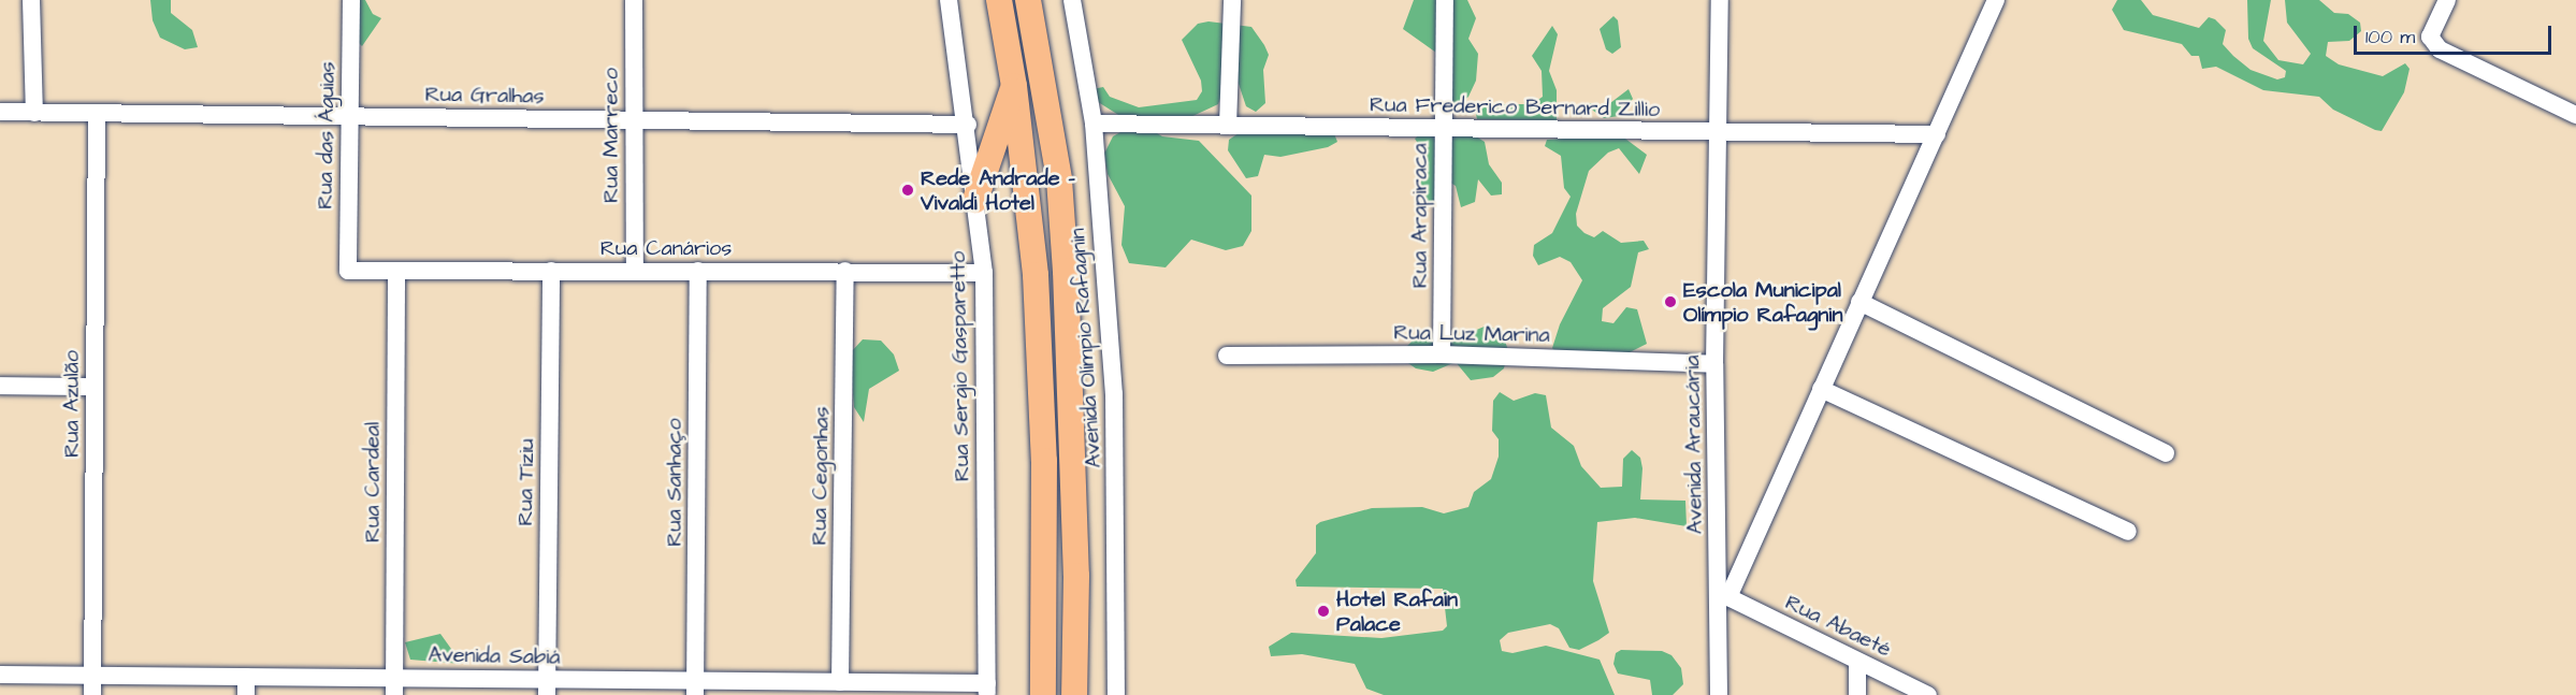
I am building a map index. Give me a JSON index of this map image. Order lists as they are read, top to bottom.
{
  "streets": {
    "street": [
      "Rua Gralhas",
      "Rua Frederico Bernard Zillio",
      "Rua das Águias",
      "Rua Marreco",
      "Rua Arapiraca",
      "Rua Canários",
      "Rua Luz Marina",
      "Avenida Olímpio Rafagnin",
      "Rua Sergio Gasparetto",
      "Rua Azulão",
      "Avenida Araucária",
      "Rua Cegonhas",
      "Rua Cardeal",
      "Rua Tiziu",
      "Rua Sanhaço",
      "Rua Abaeté",
      "Avenida Sabiá"
    ]
  },
  "crossings": [
    ["Rua Gralhas", "Rua das Águias"],
    ["Rua Gralhas", "Rua Marreco"],
    ["Rua Gralhas", "Rua Sergio Gasparetto"],
    ["Rua Gralhas", "Rua Azulão"],
    ["Rua Frederico Bernard Zillio", "Rua Arapiraca"],
    ["Rua Frederico Bernard Zillio", "Avenida Olímpio Rafagnin"],
    ["Rua Frederico Bernard Zillio", "Avenida Araucária"],
    ["Rua das Águias", "Rua Canários"],
    ["Rua Marreco", "Rua Canários"],
    ["Rua Arapiraca", "Rua Luz Marina"],
    ["Rua Canários", "Rua Sergio Gasparetto"],
    ["Rua Canários", "Rua Cegonhas"],
    ["Rua Canários", "Rua Cardeal"],
    ["Rua Canários", "Rua Tiziu"],
    ["Rua Canários", "Rua Sanhaço"],
    ["Rua Luz Marina", "Avenida Araucária"],
    ["Rua Sergio Gasparetto", "Avenida Sabiá"],
    ["Rua Azulão", "Avenida Sabiá"],
    ["Avenida Araucária", "Rua Abaeté"],
    ["Rua Cegonhas", "Avenida Sabiá"],
    ["Rua Cardeal", "Avenida Sabiá"],
    ["Rua Tiziu", "Avenida Sabiá"],
    ["Rua Sanhaço", "Avenida Sabiá"]
  ],
  "places": ["Rede Andrade - Vivaldi Hotel", "Escola Municipal Olímpio Rafagnin", "Hotel Rafain Palace"],
  "scale_bar": "100 m"
}
